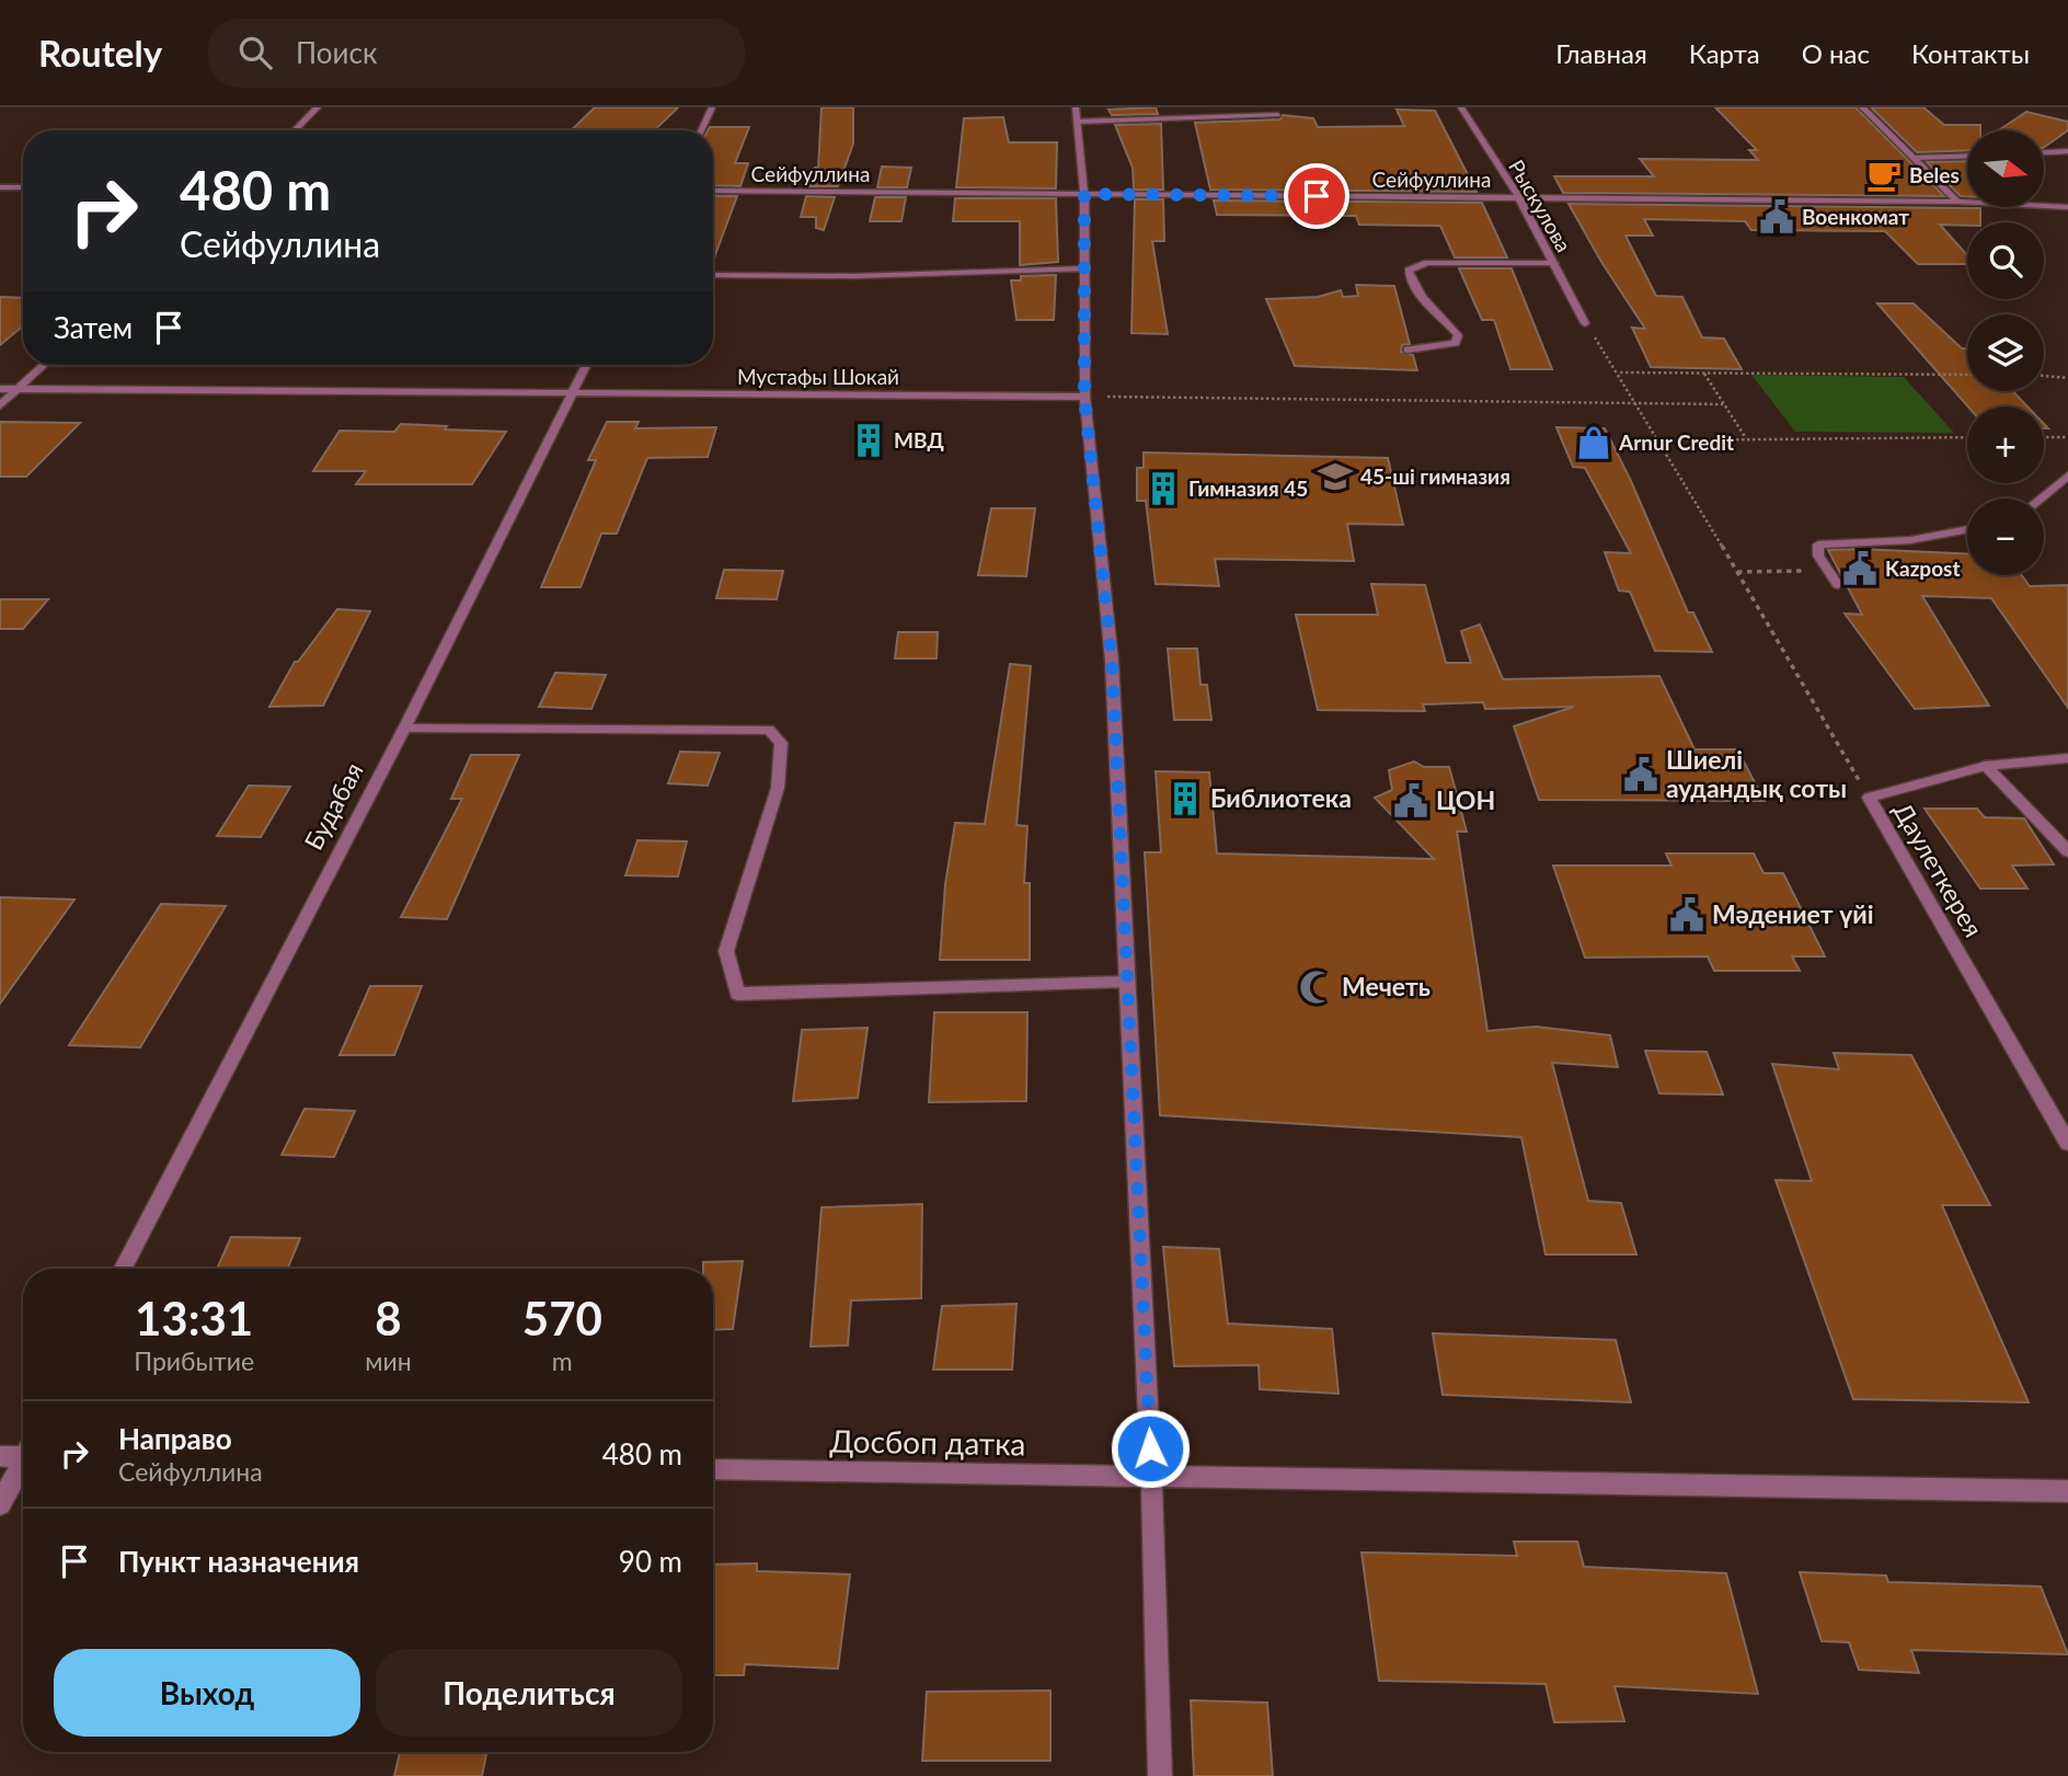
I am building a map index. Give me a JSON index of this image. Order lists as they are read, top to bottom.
{
  "streets": {
    "street": [
      "Сейфуллина",
      "Рыскулова",
      "Мустафы Шокай",
      "Будабая",
      "Даулеткерея",
      "Досбоп датка"
    ]
  },
  "crossings": [
    ["Сейфуллина", "Рыскулова"],
    ["Мустафы Шокай", "Будабая"]
  ],
  "places": {
    "cafe": ["Beles"],
    "public building": [
      "Военкомат",
      "Kazpost",
      "Шиелі аудандық соты",
      "ЦОН",
      "Мәдениет үйі"
    ],
    "building": ["МВД", "Гимназия 45", "Библиотека"],
    "shop": ["Arnur Credit"],
    "school or university": ["45-ші гимназия"],
    "mosque": ["Мечеть"]
  },
  "north": "right",
  "page": {
    "header": "Routely",
    "search": "Поиск",
    "nav": [
      "Главная",
      "Карта",
      "О нас",
      "Контакты"
    ],
    "map_buttons": ["+", "−"],
    "turn": ["480 m", "Сейфуллина"],
    "then": "Затем",
    "eta": [
      "13:31",
      "Прибытие",
      "8",
      "мин",
      "570",
      "m"
    ],
    "list": [
      {
        "name": "Направо",
        "note": "Сейфуллина",
        "value": "480 m"
      },
      {
        "name": "Пункт назначения",
        "value": "90 m"
      }
    ],
    "buttons": ["Выход", "Поделиться"]
  }
}
